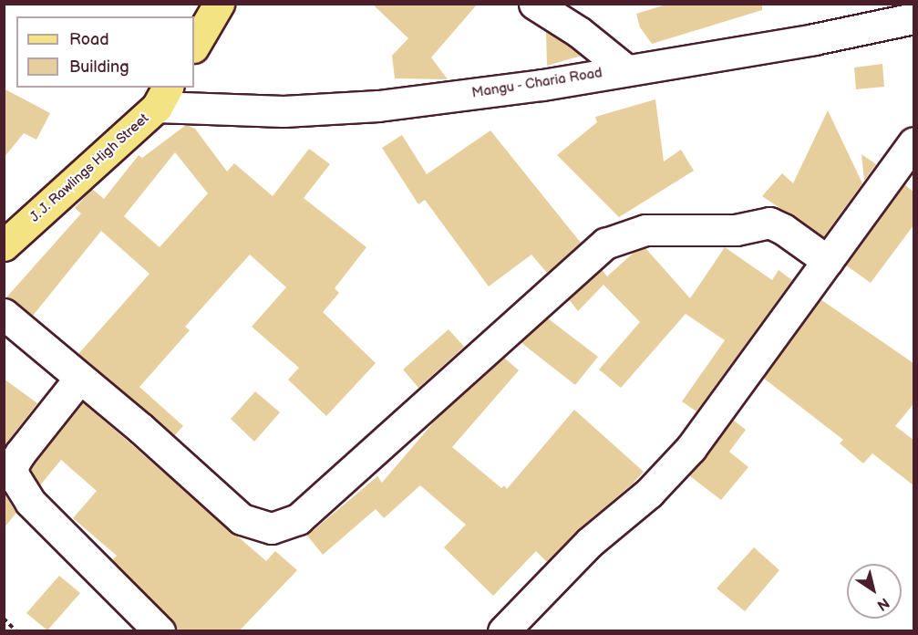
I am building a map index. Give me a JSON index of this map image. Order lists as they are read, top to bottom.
{
  "streets": {
    "main road": ["J. J. Rawlings High Street"],
    "street": ["Mangu - Charia Road"]
  },
  "crossings": [
    ["Mangu - Charia Road", "J. J. Rawlings High Street"]
  ],
  "legend": ["Road", "Building"],
  "north": "bottom right"
}
